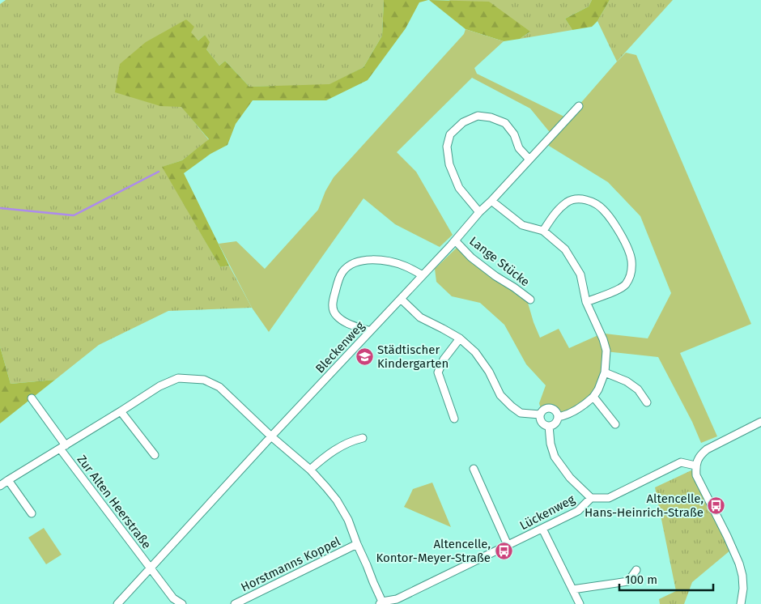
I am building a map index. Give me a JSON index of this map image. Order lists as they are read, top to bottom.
{
  "streets": {
    "street": [
      "Lange Stücke",
      "Bleckenweg",
      "Zur Alten Heerstraße",
      "Lückenweg",
      "Horstmanns Koppel"
    ]
  },
  "crossings": [
    ["Lange Stücke", "Bleckenweg"],
    ["Bleckenweg", "Zur Alten Heerstraße"]
  ],
  "places": {
    "school or university": ["Städtischer Kindergarten"],
    "bus stop": ["Altencelle, Hans-Heinrich-Straße", "Altencelle, Kontor-Meyer-Straße"]
  },
  "scale_bar": "100 m"
}
